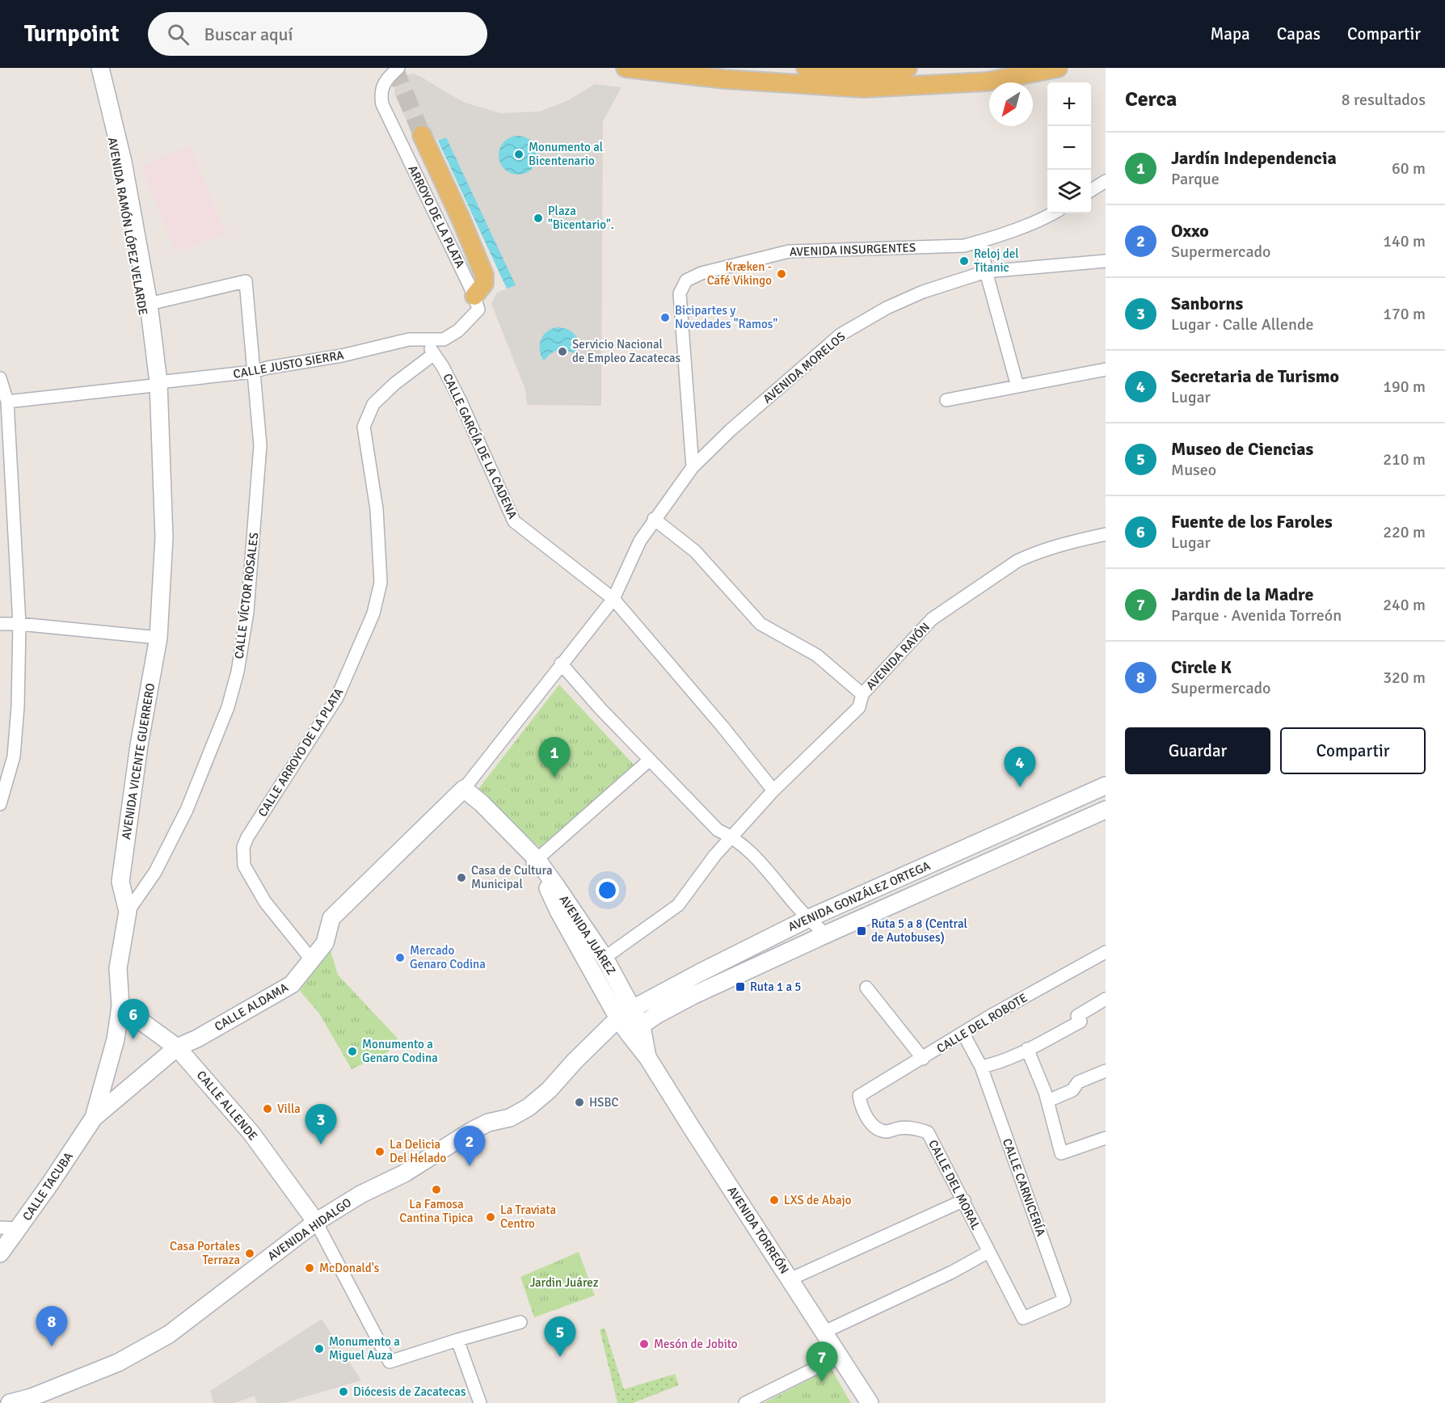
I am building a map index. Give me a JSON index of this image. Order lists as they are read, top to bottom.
{
  "streets": {
    "street": [
      "ARROYO DE LA PLATA",
      "AVENIDA RAMÓN LÓPEZ VELARDE",
      "AVENIDA INSURGENTES",
      "CALLE JUSTO SIERRA",
      "AVENIDA MORELOS",
      "CALLE GARCÍA DE LA CADENA",
      "CALLE VÍCTOR ROSALES",
      "AVENIDA RAYÓN",
      "CALLE ARROYO DE LA PLATA",
      "AVENIDA VICENTE GUERRERO",
      "AVENIDA GONZÁLEZ ORTEGA",
      "AVENIDA JUÁREZ",
      "CALLE ALDAMA",
      "CALLE DEL ROBOTE",
      "CALLE ALLENDE",
      "CALLE DEL MORAL",
      "CALLE TACUBA",
      "CALLE CARNICERÍA",
      "AVENIDA HIDALGO",
      "AVENIDA TORREÓN"
    ]
  },
  "crossings": [
    ["AVENIDA RAMÓN LÓPEZ VELARDE", "CALLE JUSTO SIERRA"],
    ["AVENIDA RAMÓN LÓPEZ VELARDE", "CALLE VÍCTOR ROSALES"],
    ["AVENIDA RAMÓN LÓPEZ VELARDE", "AVENIDA VICENTE GUERRERO"],
    ["AVENIDA INSURGENTES", "AVENIDA MORELOS"],
    ["CALLE JUSTO SIERRA", "CALLE GARCÍA DE LA CADENA"],
    ["CALLE JUSTO SIERRA", "CALLE VÍCTOR ROSALES"],
    ["CALLE JUSTO SIERRA", "AVENIDA VICENTE GUERRERO"],
    ["AVENIDA MORELOS", "CALLE GARCÍA DE LA CADENA"],
    ["AVENIDA MORELOS", "AVENIDA JUÁREZ"],
    ["AVENIDA MORELOS", "CALLE ALDAMA"],
    ["CALLE GARCÍA DE LA CADENA", "AVENIDA RAYÓN"],
    ["CALLE GARCÍA DE LA CADENA", "CALLE ARROYO DE LA PLATA"],
    ["CALLE VÍCTOR ROSALES", "AVENIDA VICENTE GUERRERO"],
    ["AVENIDA RAYÓN", "AVENIDA JUÁREZ"],
    ["CALLE ARROYO DE LA PLATA", "CALLE ALDAMA"],
    ["AVENIDA VICENTE GUERRERO", "CALLE ALDAMA"],
    ["AVENIDA VICENTE GUERRERO", "CALLE ALLENDE"],
    ["AVENIDA VICENTE GUERRERO", "CALLE TACUBA"],
    ["AVENIDA GONZÁLEZ ORTEGA", "AVENIDA JUÁREZ"],
    ["AVENIDA GONZÁLEZ ORTEGA", "AVENIDA HIDALGO"],
    ["AVENIDA GONZÁLEZ ORTEGA", "AVENIDA TORREÓN"],
    ["AVENIDA JUÁREZ", "CALLE ALDAMA"],
    ["AVENIDA JUÁREZ", "AVENIDA HIDALGO"],
    ["AVENIDA JUÁREZ", "AVENIDA TORREÓN"],
    ["CALLE ALDAMA", "CALLE ALLENDE"],
    ["CALLE ALDAMA", "CALLE TACUBA"],
    ["CALLE DEL ROBOTE", "CALLE DEL MORAL"],
    ["CALLE DEL ROBOTE", "CALLE CARNICERÍA"],
    ["CALLE ALLENDE", "AVENIDA HIDALGO"],
    ["CALLE DEL MORAL", "CALLE CARNICERÍA"]
  ],
  "parks": ["Jardin Juárez"],
  "places": {
    "other": [
      "Monumento al Bicentenario",
      "Plaza \"Bicentario\".",
      "Reloj del Titanic",
      "Kræken - Café Vikingo",
      "Bicipartes y Novedades \"Ramos\"",
      "Servicio Nacional de Empleo Zacatecas",
      "Casa de Cultura Municipal",
      "Mercado Genaro Codina",
      "Monumento a Genaro Codina",
      "HSBC",
      "Villa",
      "La Delicia Del Helado",
      "La Famosa Cantina Tipica",
      "LXS de Abajo",
      "La Traviata Centro",
      "Casa Portales Terraza",
      "McDonald's",
      "Mesón de Jobito",
      "Monumento a Miguel Auza",
      "Diócesis de Zacatecas"
    ],
    "transit": ["Ruta 5 a 8 (Central de Autobuses)", "Ruta 1 a 5"]
  },
  "north": "bottom left",
  "page": {
    "header": "Turnpoint",
    "search": "Buscar aquí",
    "nav": ["Mapa", "Capas", "Compartir"],
    "heading": ["Cerca", "8 resultados"],
    "map_buttons": ["+", "−"],
    "list": [
      {
        "mark": "1",
        "name": "Jardín Independencia",
        "note": "Parque",
        "value": "60 m"
      },
      {
        "mark": "2",
        "name": "Oxxo",
        "note": "Supermercado",
        "value": "140 m"
      },
      {
        "mark": "3",
        "name": "Sanborns",
        "note": "Lugar · Calle Allende",
        "value": "170 m"
      },
      {
        "mark": "4",
        "name": "Secretaria de Turismo",
        "note": "Lugar",
        "value": "190 m"
      },
      {
        "mark": "5",
        "name": "Museo de Ciencias",
        "note": "Museo",
        "value": "210 m"
      },
      {
        "mark": "6",
        "name": "Fuente de los Faroles",
        "note": "Lugar",
        "value": "220 m"
      },
      {
        "mark": "7",
        "name": "Jardin de la Madre",
        "note": "Parque · Avenida Torreón",
        "value": "240 m"
      },
      {
        "mark": "8",
        "name": "Circle K",
        "note": "Supermercado",
        "value": "320 m"
      }
    ],
    "buttons": ["Guardar", "Compartir"],
    "pins": [
      "1",
      "4",
      "6",
      "3",
      "2",
      "8",
      "5",
      "7"
    ]
  }
}
